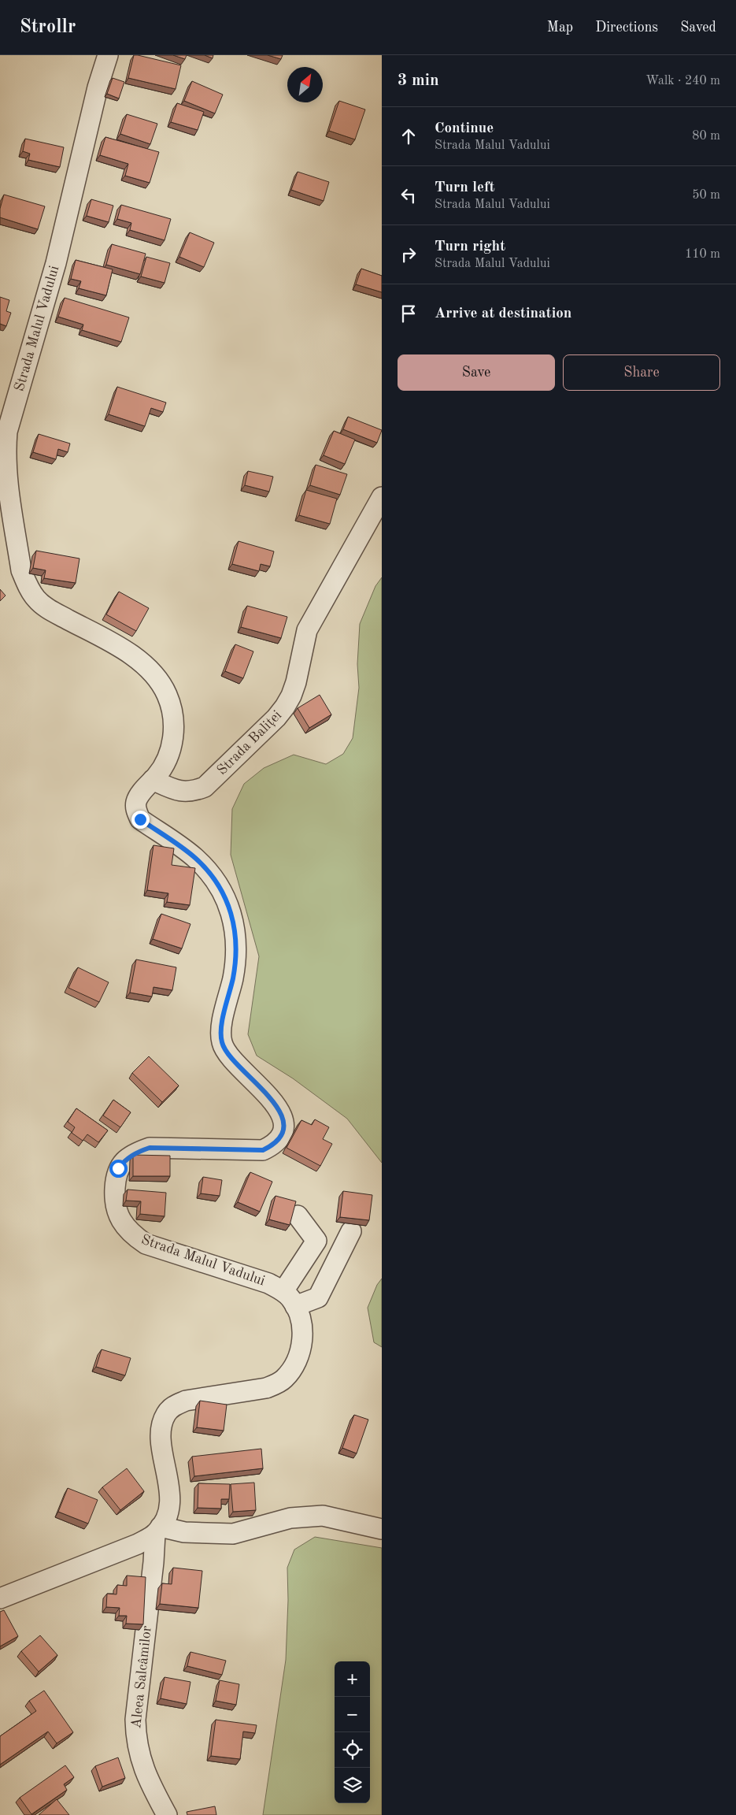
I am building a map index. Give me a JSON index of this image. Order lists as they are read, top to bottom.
{
  "streets": {
    "street": ["Strada Malul Vadului", "Strada Baliței", "Aleea Salcâmilor"]
  },
  "crossings": [
    ["Strada Malul Vadului", "Strada Baliței"]
  ],
  "north": "top right",
  "page": {
    "header": "Strollr",
    "nav": ["Map", "Directions", "Saved"],
    "heading": ["3 min", "Walk · 240 m"],
    "list": [
      ["Continue", "Strada Malul Vadului", "80 m"],
      ["Turn left", "Strada Malul Vadului", "50 m"],
      ["Turn right", "Strada Malul Vadului", "110 m"],
      "Arrive at destination"
    ],
    "buttons": ["Save", "Share"],
    "map_buttons": ["+", "−"]
  }
}
